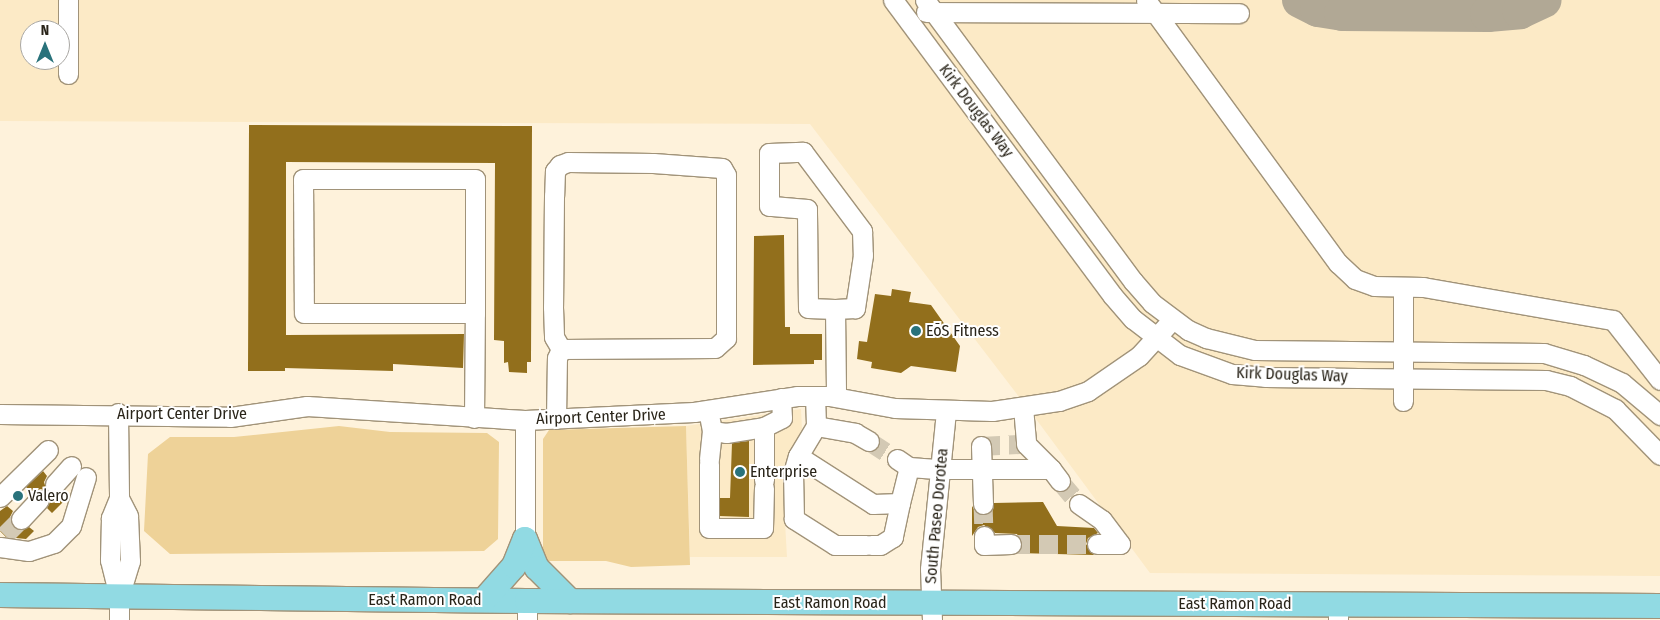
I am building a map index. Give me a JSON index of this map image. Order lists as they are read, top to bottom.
{
  "streets": {
    "main road": ["East Ramon Road"],
    "street": ["Kirk Douglas Way", "Airport Center Drive", "South Paseo Dorotea"]
  },
  "crossings": [
    ["Kirk Douglas Way", "Airport Center Drive"],
    ["Airport Center Drive", "South Paseo Dorotea"],
    ["South Paseo Dorotea", "East Ramon Road"]
  ],
  "places": ["EōS Fitness", "Enterprise", "Valero"],
  "north": "top"
}
